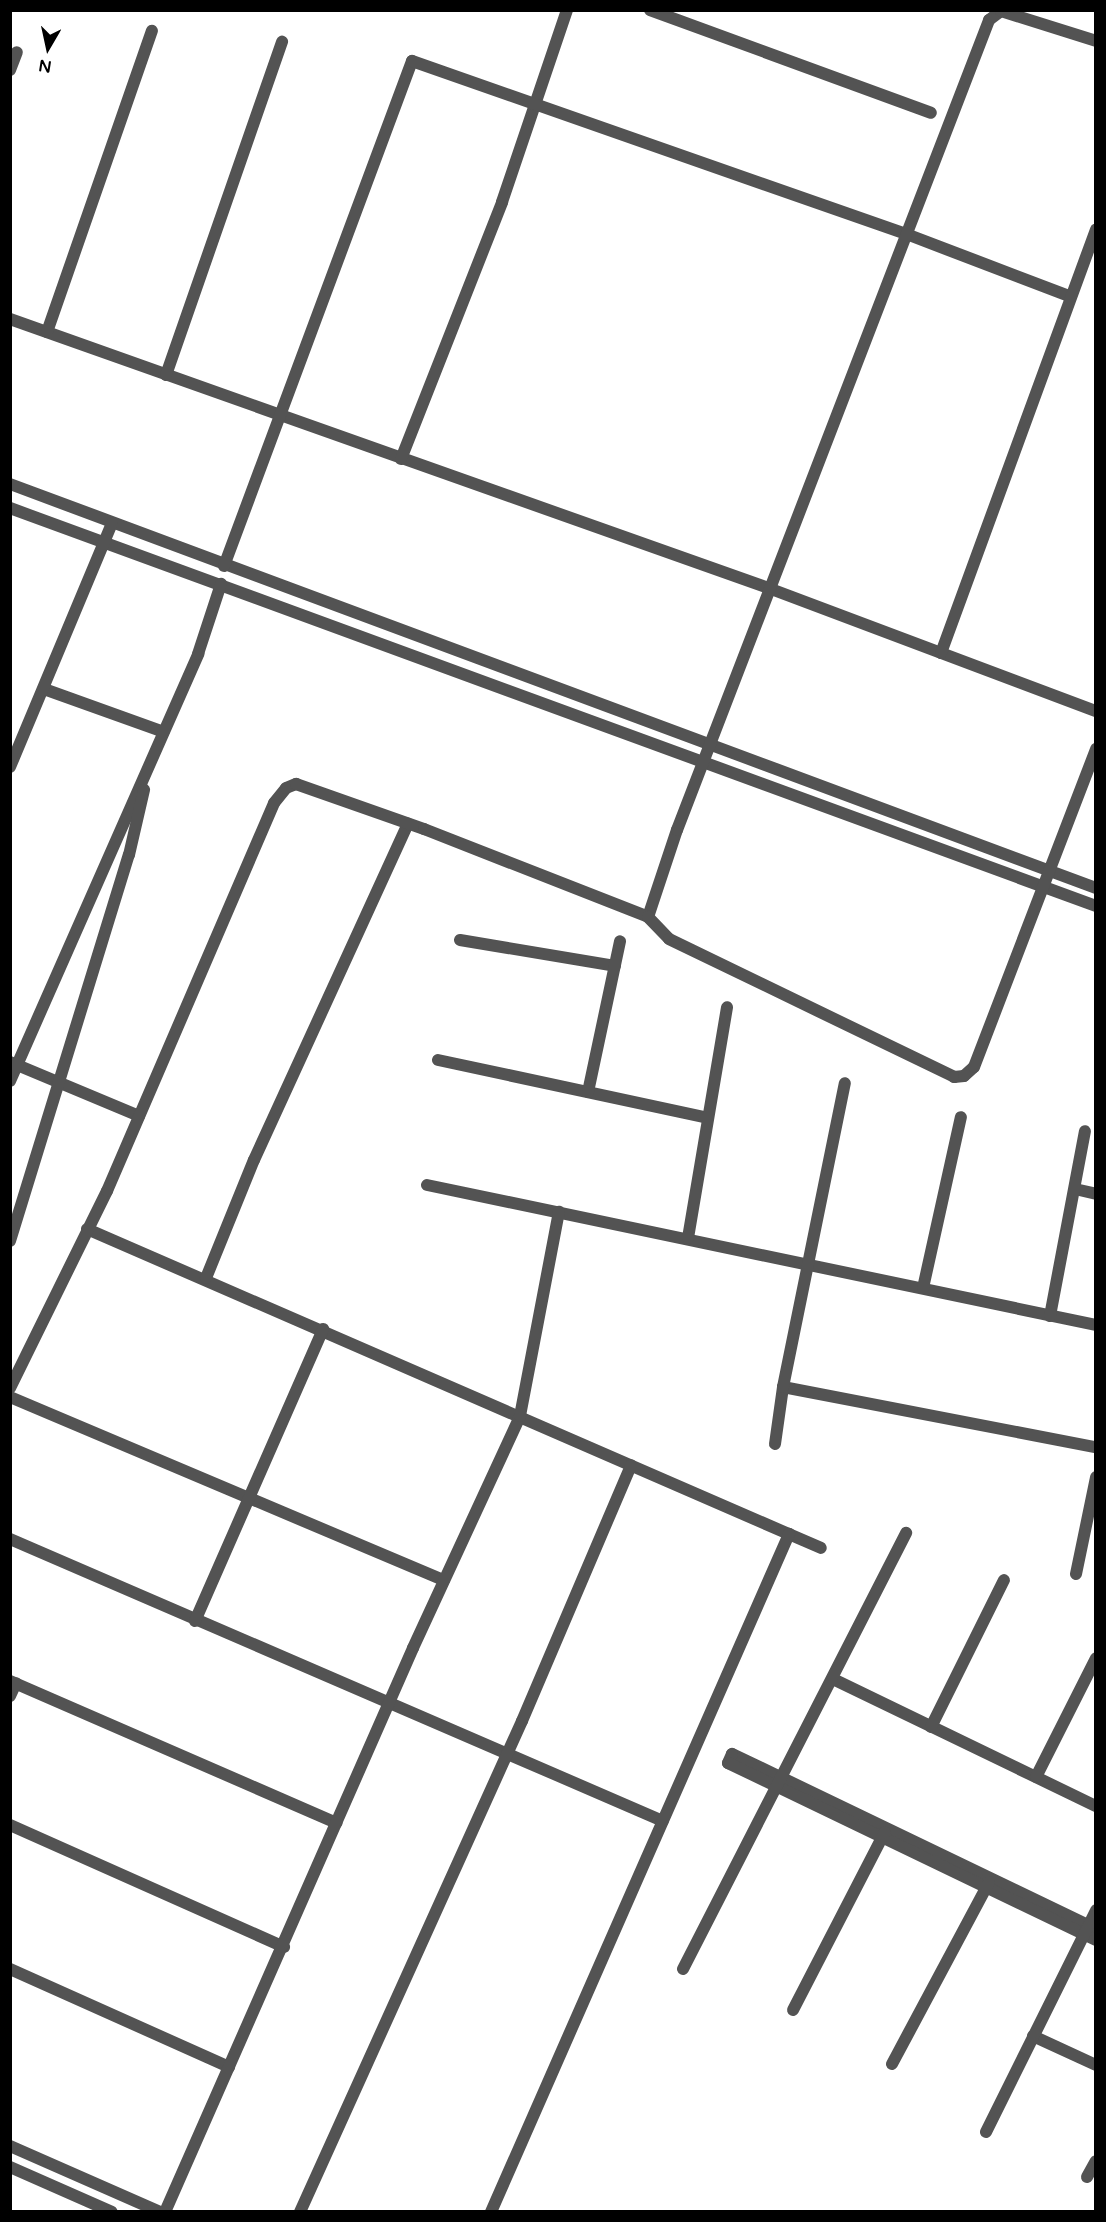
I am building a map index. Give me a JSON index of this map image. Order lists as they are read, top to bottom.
{
  "north": "bottom"
}
